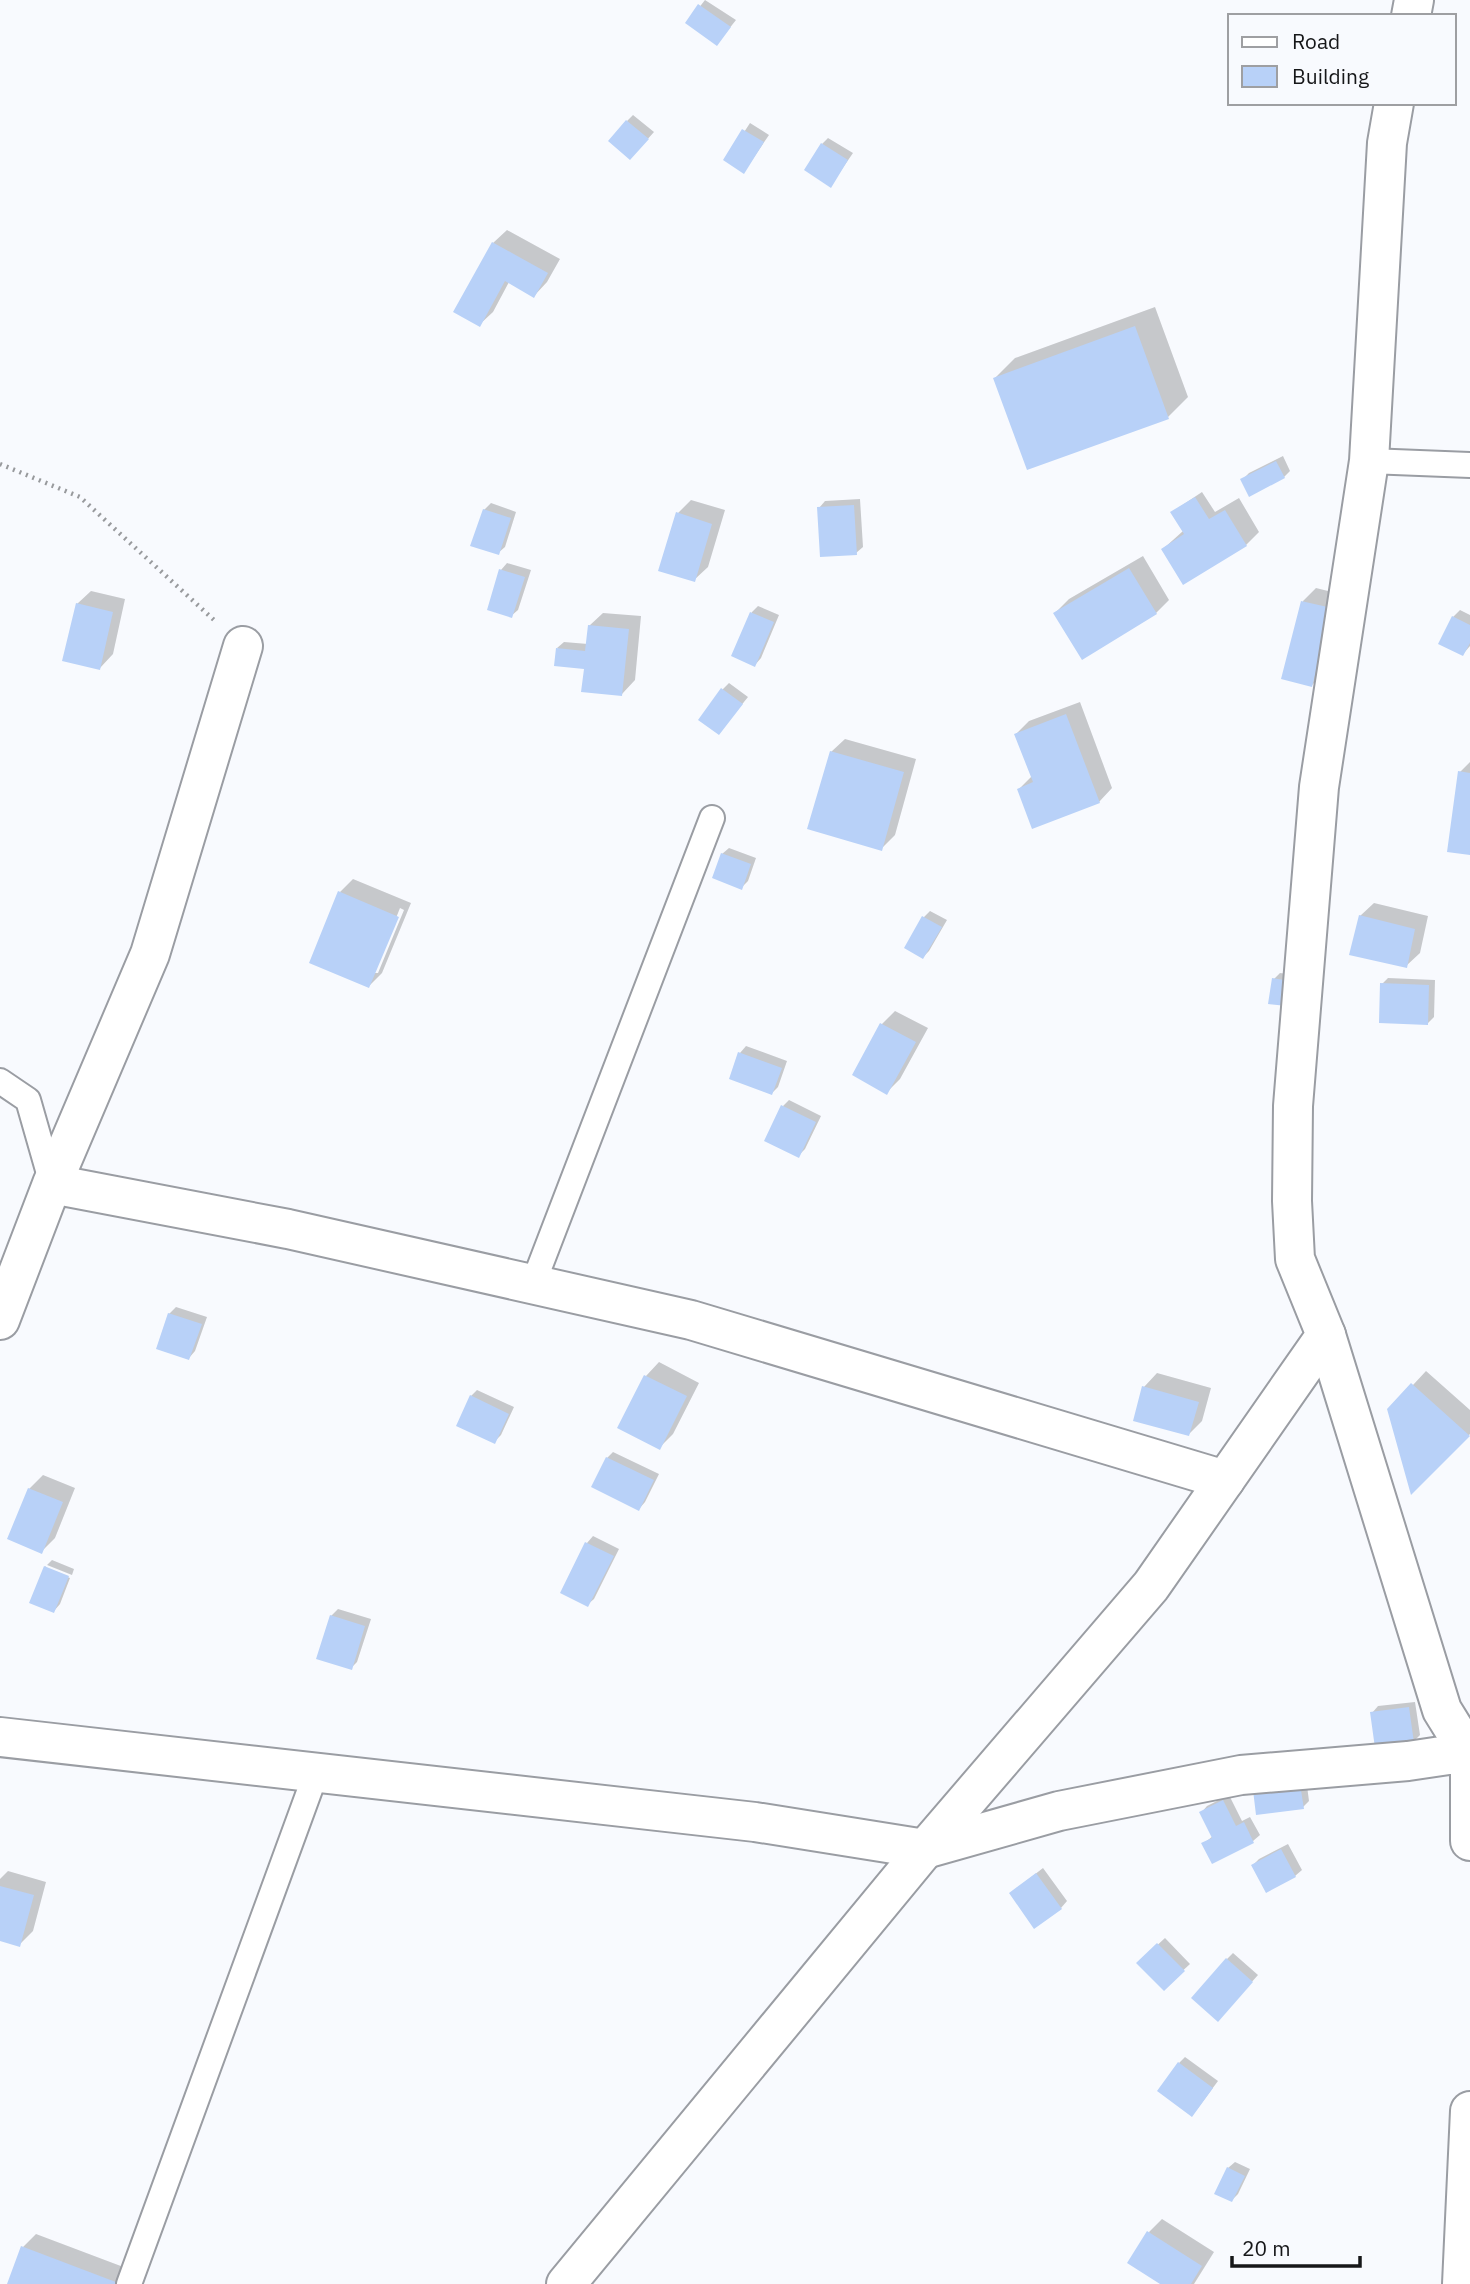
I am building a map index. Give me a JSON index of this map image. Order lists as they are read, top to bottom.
{
  "legend": ["Road", "Building"],
  "scale_bar": "20 m"
}
